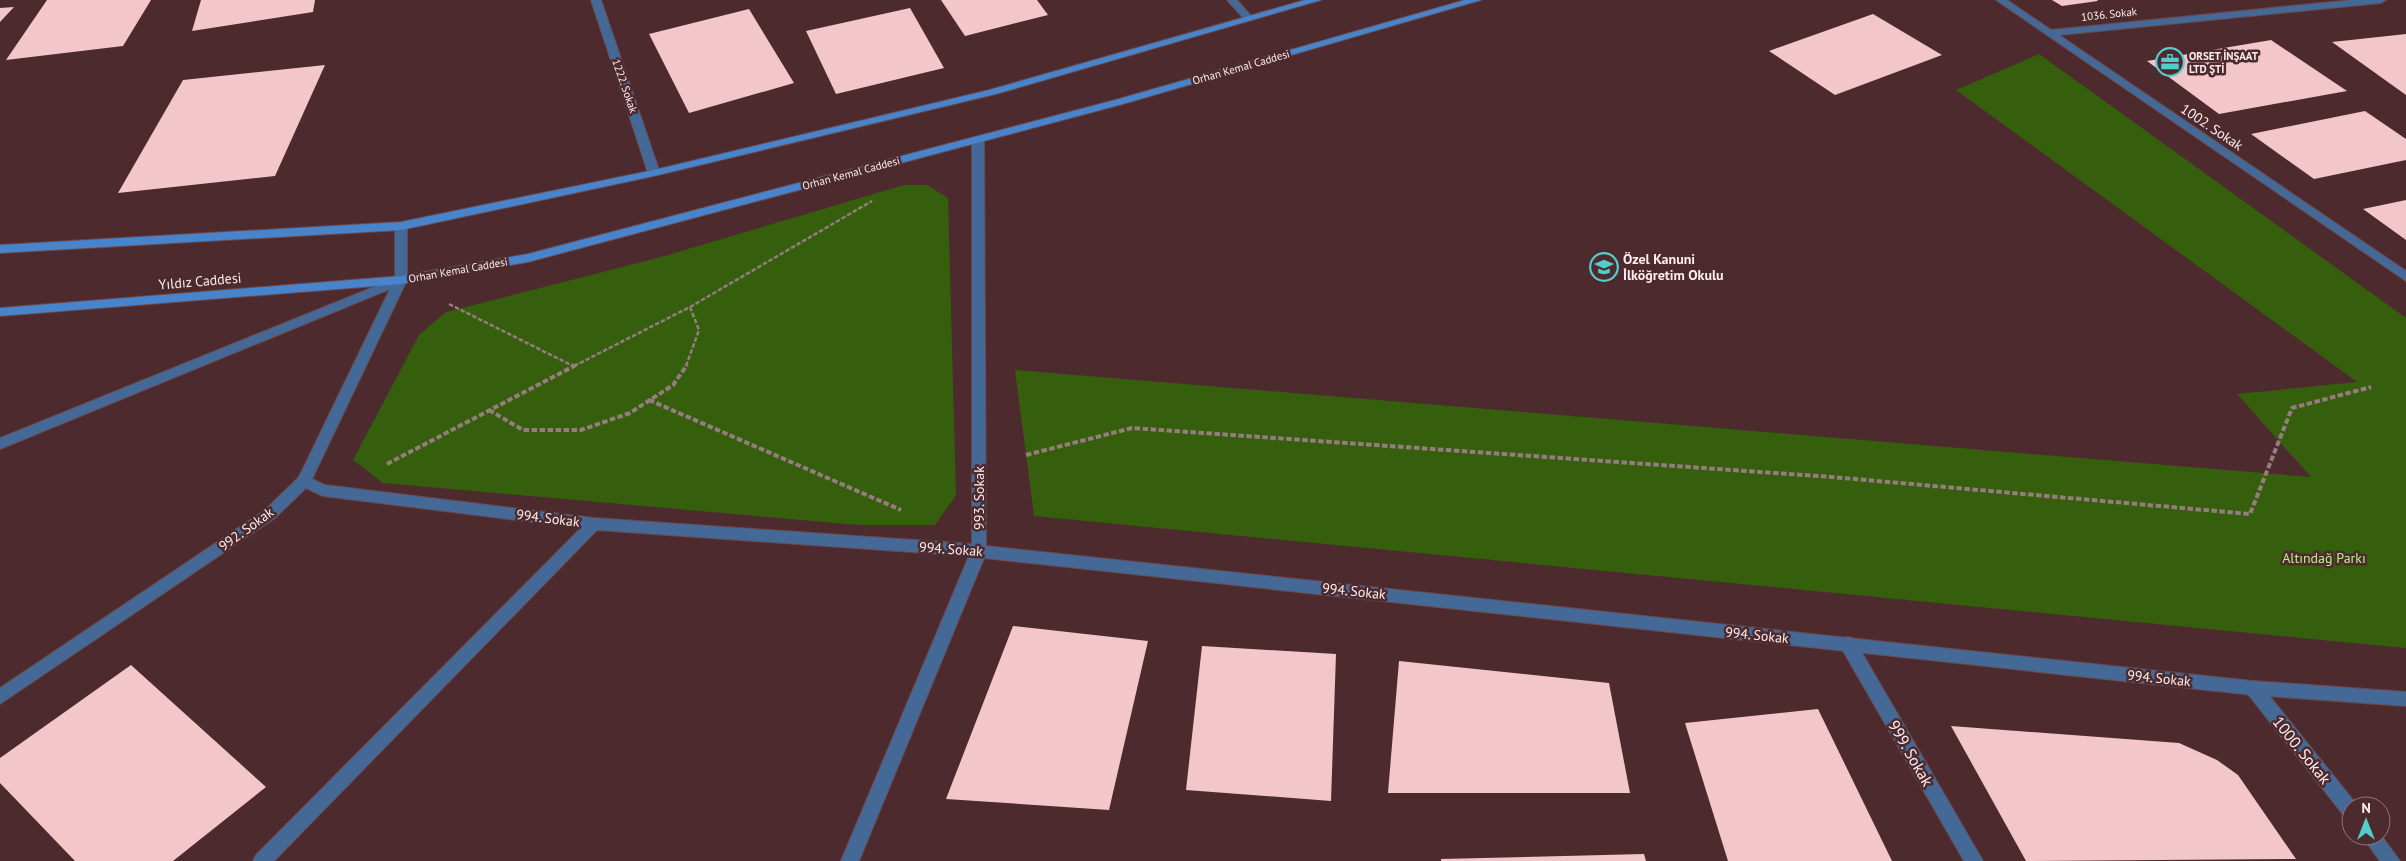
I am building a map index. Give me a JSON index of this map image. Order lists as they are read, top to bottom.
{
  "streets": {
    "main road": ["Orhan Kemal Caddesi", "Yıldız Caddesi"],
    "street": [
      "1036. Sokak",
      "1222. Sokak",
      "1002. Sokak",
      "993. Sokak",
      "994. Sokak",
      "992. Sokak",
      "1000. Sokak",
      "999. Sokak"
    ]
  },
  "crossings": [
    ["1036. Sokak", "1002. Sokak"],
    ["Orhan Kemal Caddesi", "Yıldız Caddesi"],
    ["Orhan Kemal Caddesi", "993. Sokak"],
    ["Orhan Kemal Caddesi", "992. Sokak"],
    ["Yıldız Caddesi", "992. Sokak"],
    ["993. Sokak", "994. Sokak"],
    ["994. Sokak", "992. Sokak"],
    ["994. Sokak", "1000. Sokak"],
    ["994. Sokak", "999. Sokak"]
  ],
  "parks": ["Altındağ Parkı"],
  "places": {
    "office": ["ORSET İNŞAAT LTD ŞTİ"],
    "school or university": ["Özel Kanuni İlköğretim Okulu"]
  },
  "north": "top"
}
